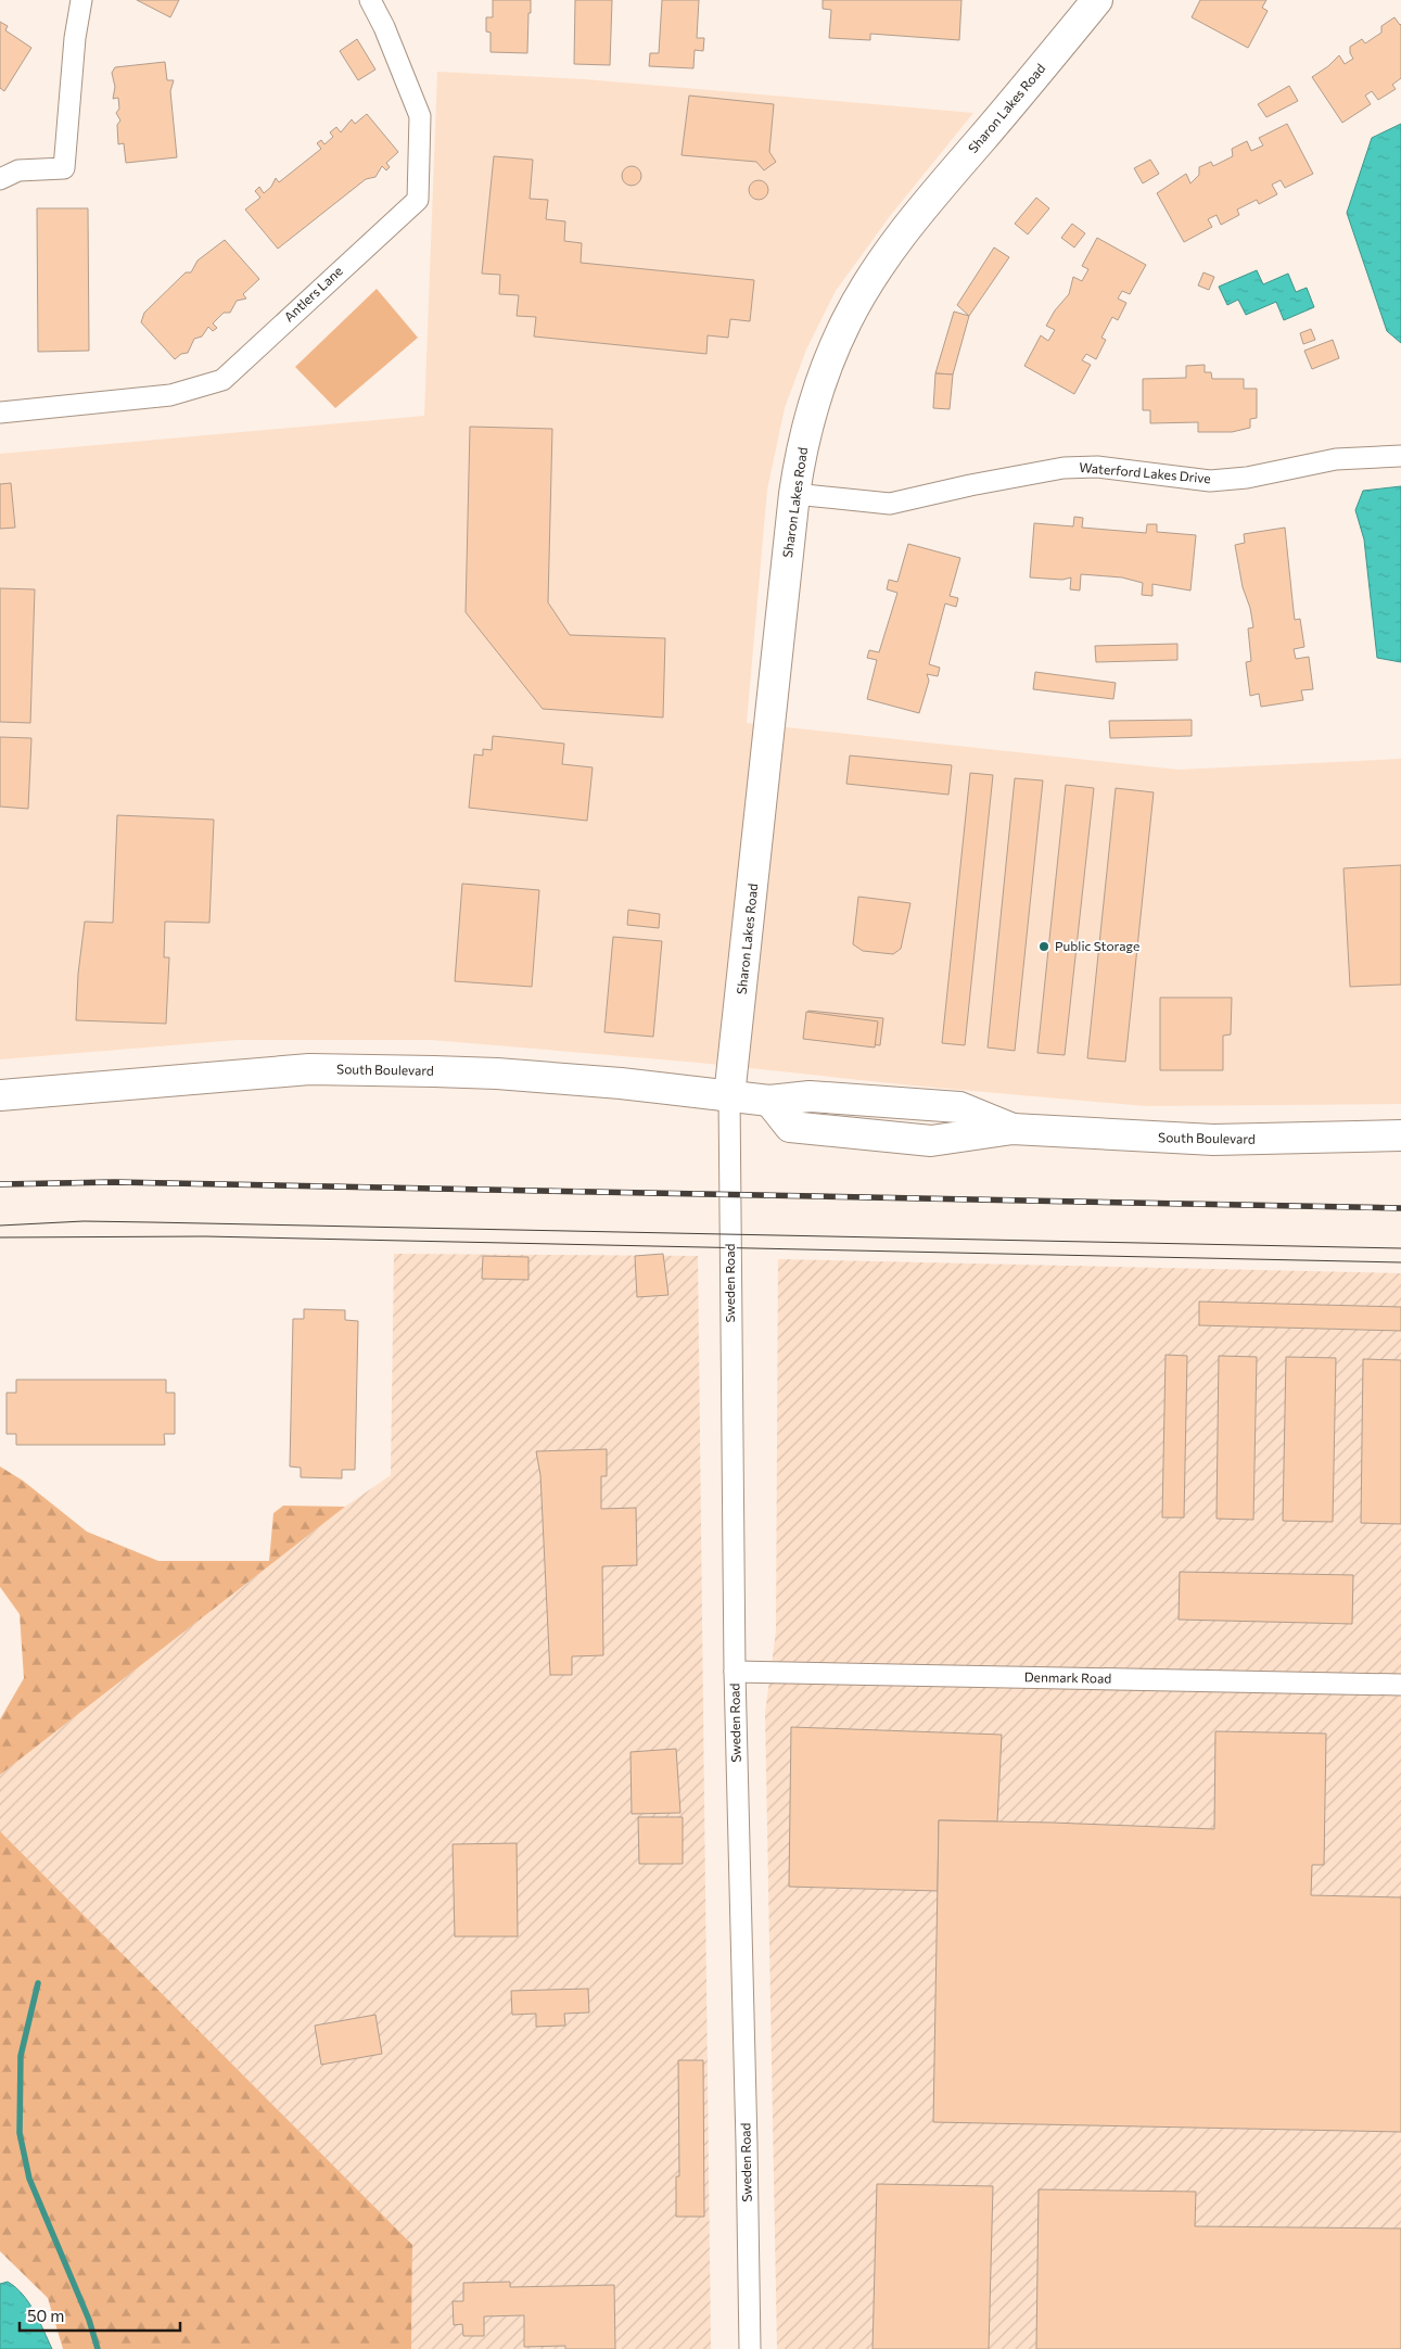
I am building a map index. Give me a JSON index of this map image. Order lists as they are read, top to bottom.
{
  "streets": {
    "main road": ["Sharon Lakes Road", "South Boulevard"],
    "street": [
      "Antlers Lane",
      "Waterford Lakes Drive",
      "Sweden Road",
      "Denmark Road"
    ]
  },
  "crossings": [
    ["Sharon Lakes Road", "Waterford Lakes Drive"],
    ["Sharon Lakes Road", "South Boulevard"],
    ["Sharon Lakes Road", "Sweden Road"],
    ["South Boulevard", "Sweden Road"],
    ["Sweden Road", "Denmark Road"]
  ],
  "places": ["Public Storage"],
  "scale_bar": "50 m"
}
